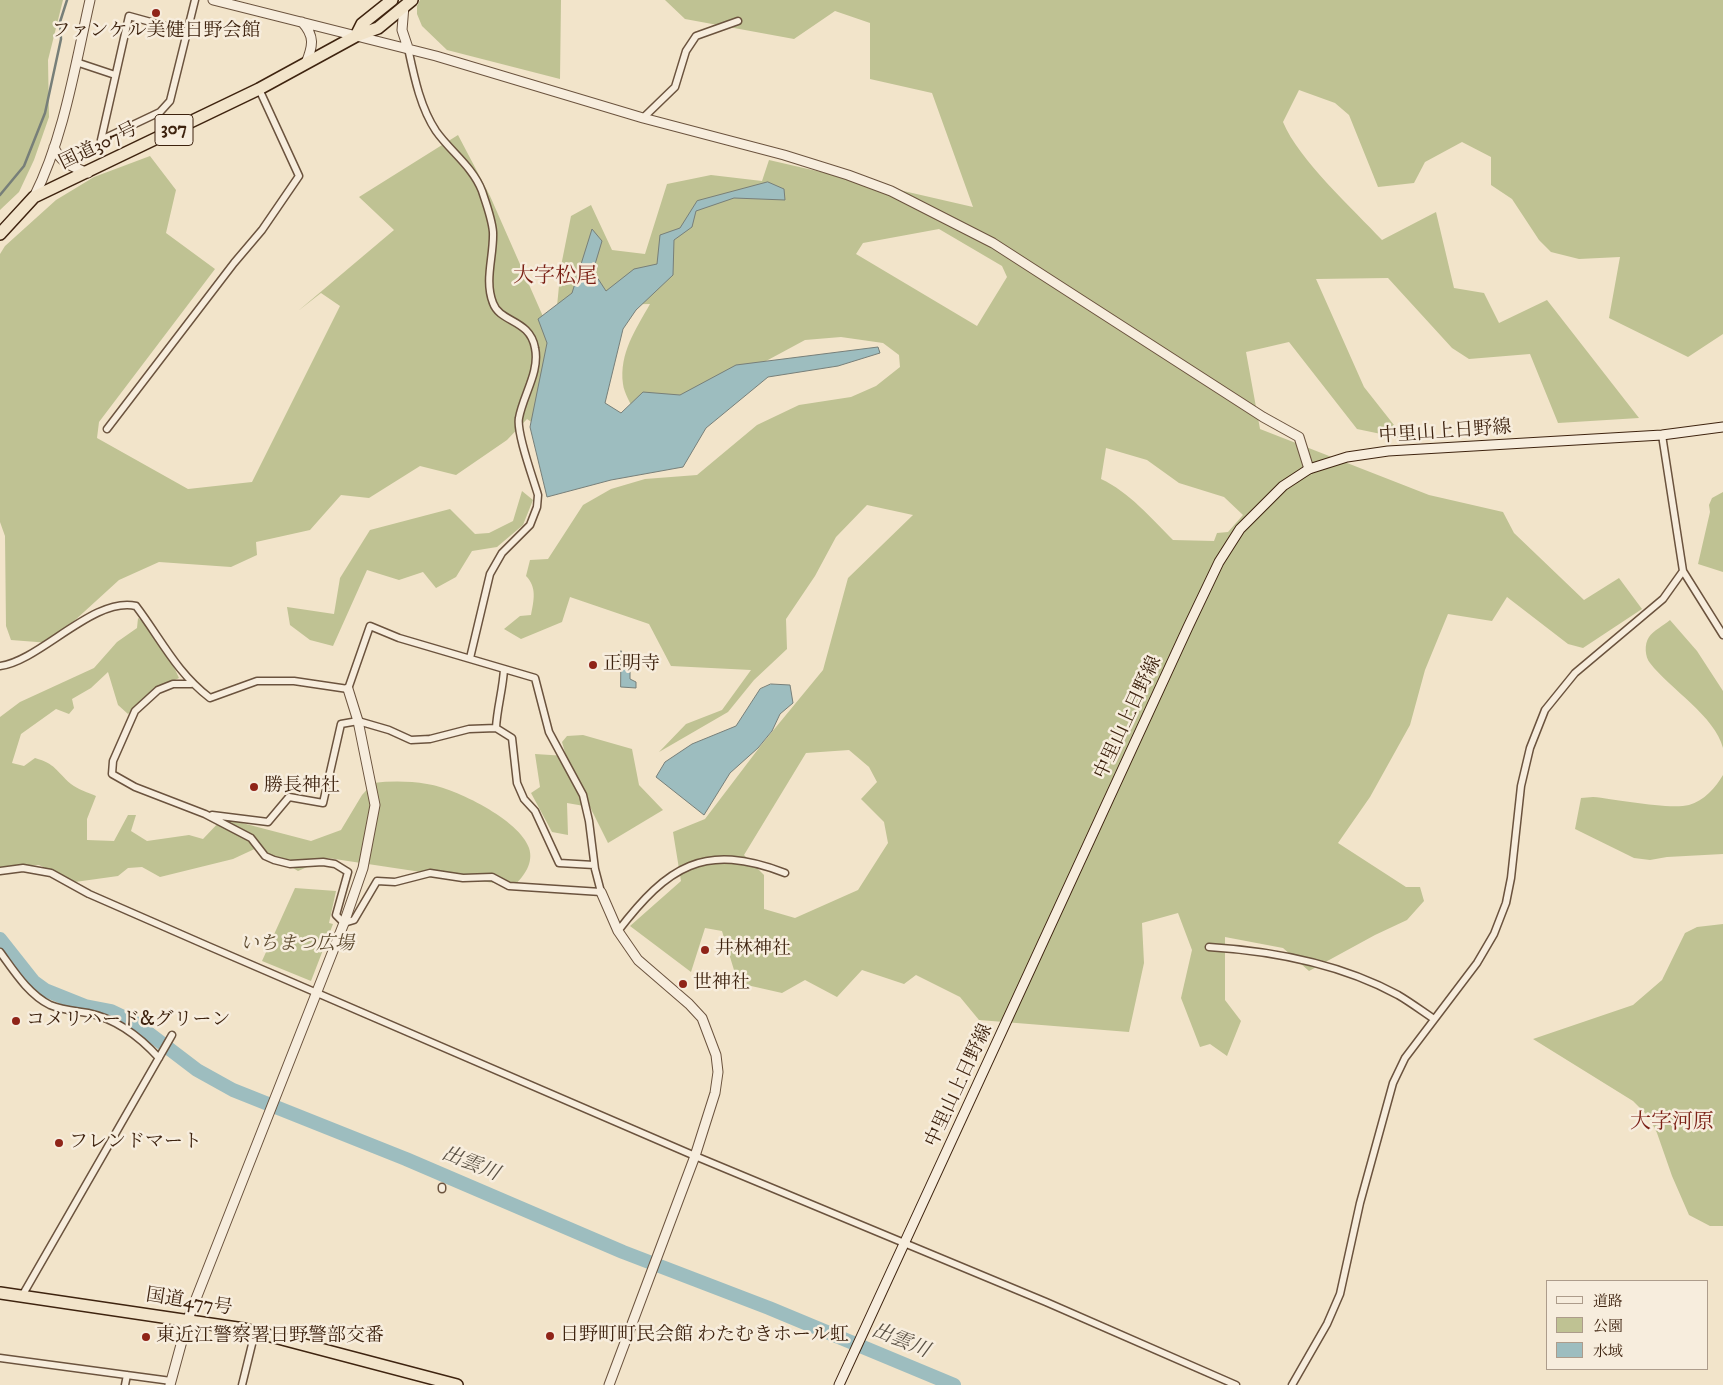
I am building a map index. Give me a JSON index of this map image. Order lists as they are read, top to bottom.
{
  "streets": {
    "highway": ["307", "国道307号", "国道477号"],
    "street": ["中里山上日野線"]
  },
  "districts": ["大字松尾", "大字河原"],
  "water": ["出雲川"],
  "parks": ["いちまつ広場"],
  "places": [
    "ファンケル美健日野会館",
    "正明寺",
    "勝長神社",
    "井林神社",
    "世神社",
    "コメリハード&グリーン",
    "フレンドマート",
    "日野町町民会館 わたむきホール虹",
    "東近江警察署日野警部交番"
  ],
  "legend": ["道路", "公園", "水域"]
}
